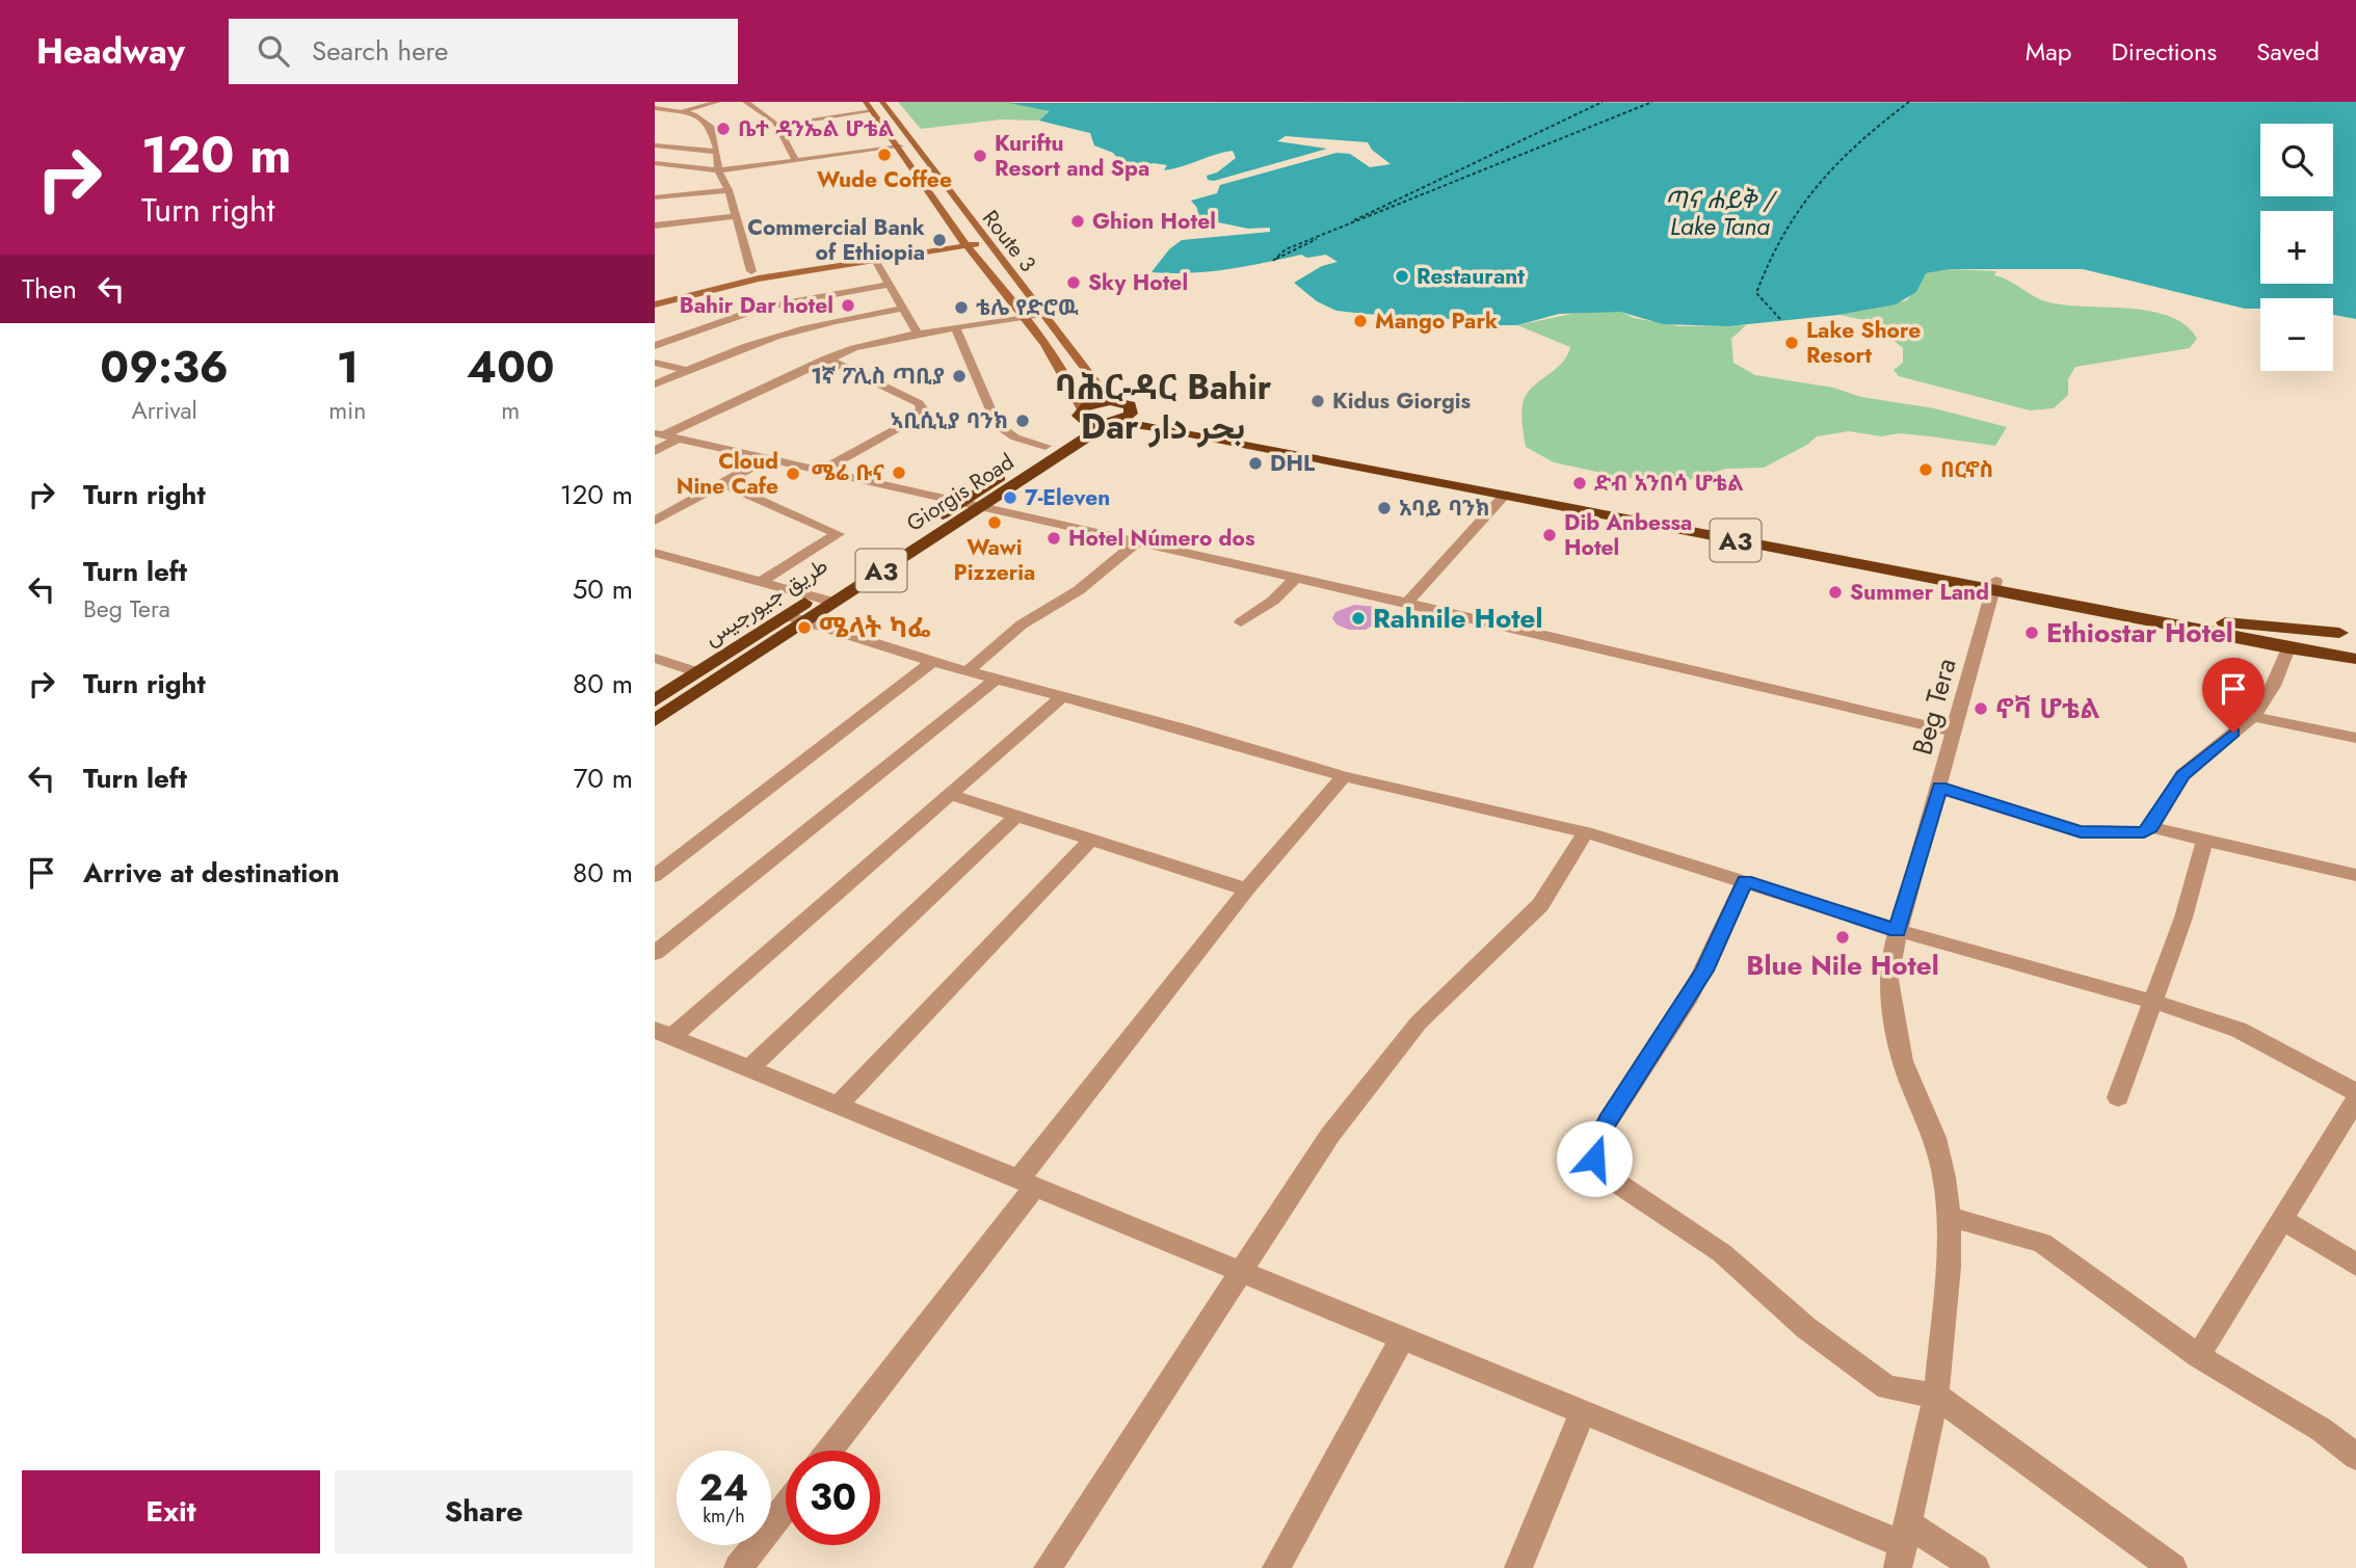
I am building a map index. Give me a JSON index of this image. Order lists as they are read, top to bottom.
{
  "streets": {
    "highway": ["Giorgis Road", "A3", "طريق جيورجيس"],
    "main road": ["Route 3"],
    "street": ["Beg Tera"]
  },
  "crossings": [
    ["Route 3", "A3"],
    ["Giorgis Road", "A3"],
    ["A3", "طريق جيورجيس"],
    ["A3", "Beg Tera"]
  ],
  "districts": ["ባሕር-ዳር Bahir Dar بحر دار"],
  "water": ["ጣና ሐይቅ / Lake Tana"],
  "places": [
    "ቤተ ዳንኤል ሆቴል",
    "Wude Coffee",
    "Kuriftu Resort and Spa",
    "Ghion Hotel",
    "Commercial Bank of Ethiopia",
    "Restaurant",
    "Sky Hotel",
    "Bahir Dar hotel",
    "ቴሌ የድሮዉ",
    "Mango Park",
    "Lake Shore Resort",
    "1ኛ ፖሊስ ጣቢያ",
    "Kidus Giorgis",
    "ኣቢሲኒያ ባንክ",
    "DHL",
    "በርኖስ",
    "ሜሬ ቡና",
    "Cloud Nine Cafe",
    "ድብ አንበሳ ሆቴል",
    "7-Eleven",
    "አባይ ባንክ",
    "Wawi Pizzeria",
    "Dib Anbessa Hotel",
    "Hotel Número dos",
    "Summer Land",
    "Rahnile Hotel",
    "ሜላት ካፌ",
    "Ethiostar Hotel",
    "ኖቫ ሆቴል",
    "Blue Nile Hotel"
  ],
  "page": {
    "header": "Headway",
    "search": "Search here",
    "nav": ["Map", "Directions", "Saved"],
    "turn": ["120 m", "Turn right"],
    "map_buttons": ["+", "−"],
    "then": "Then",
    "eta": [
      "09:36",
      "Arrival",
      "1",
      "min",
      "400",
      "m"
    ],
    "list": [
      {
        "name": "Turn right",
        "value": "120 m"
      },
      {
        "name": "Turn left",
        "note": "Beg Tera",
        "value": "50 m"
      },
      {
        "name": "Turn right",
        "value": "80 m"
      },
      {
        "name": "Turn left",
        "value": "70 m"
      },
      {
        "name": "Arrive at destination",
        "value": "80 m"
      }
    ],
    "speed": "24 km/h",
    "limit": "30",
    "buttons": ["Exit", "Share"]
  }
}
